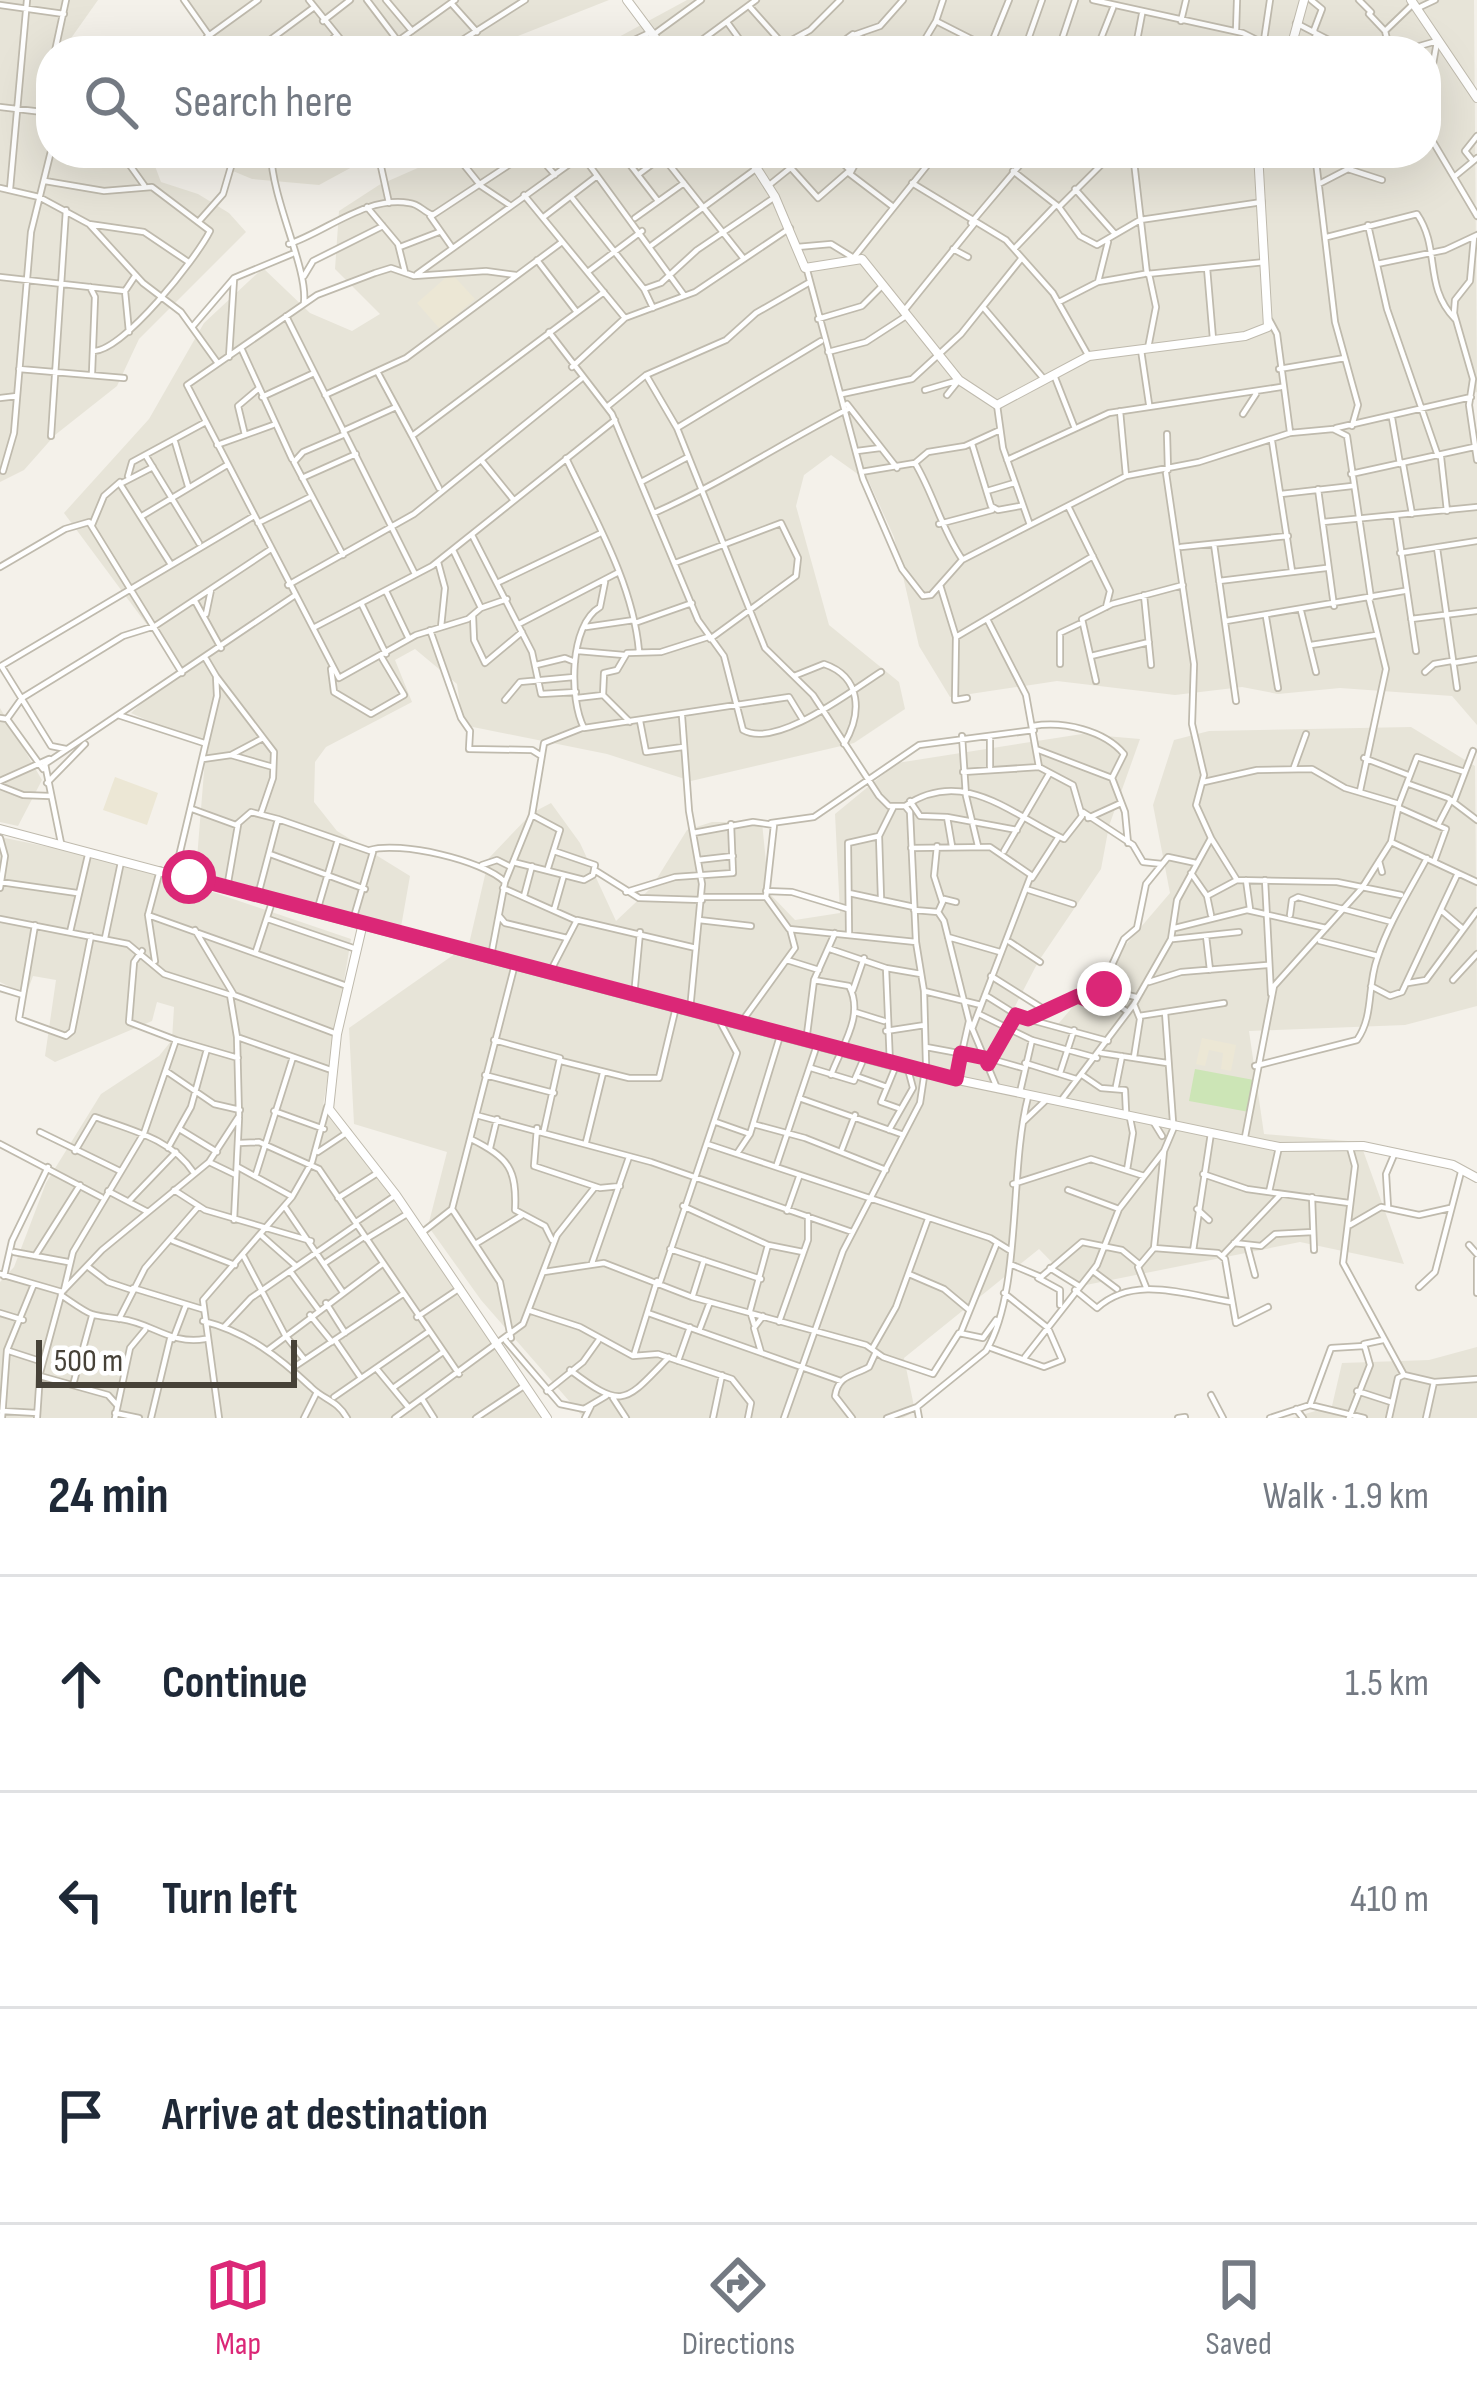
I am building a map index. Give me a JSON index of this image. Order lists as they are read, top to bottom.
{
  "scale_bar": "500 m",
  "page": {
    "search": "Search here",
    "scale": "500 m",
    "heading": ["24 min", "Walk · 1.9 km"],
    "list": [
      ["Continue", "1.5 km"],
      ["Turn left", "410 m"],
      "Arrive at destination"
    ],
    "nav": ["Map", "Directions", "Saved"]
  }
}
